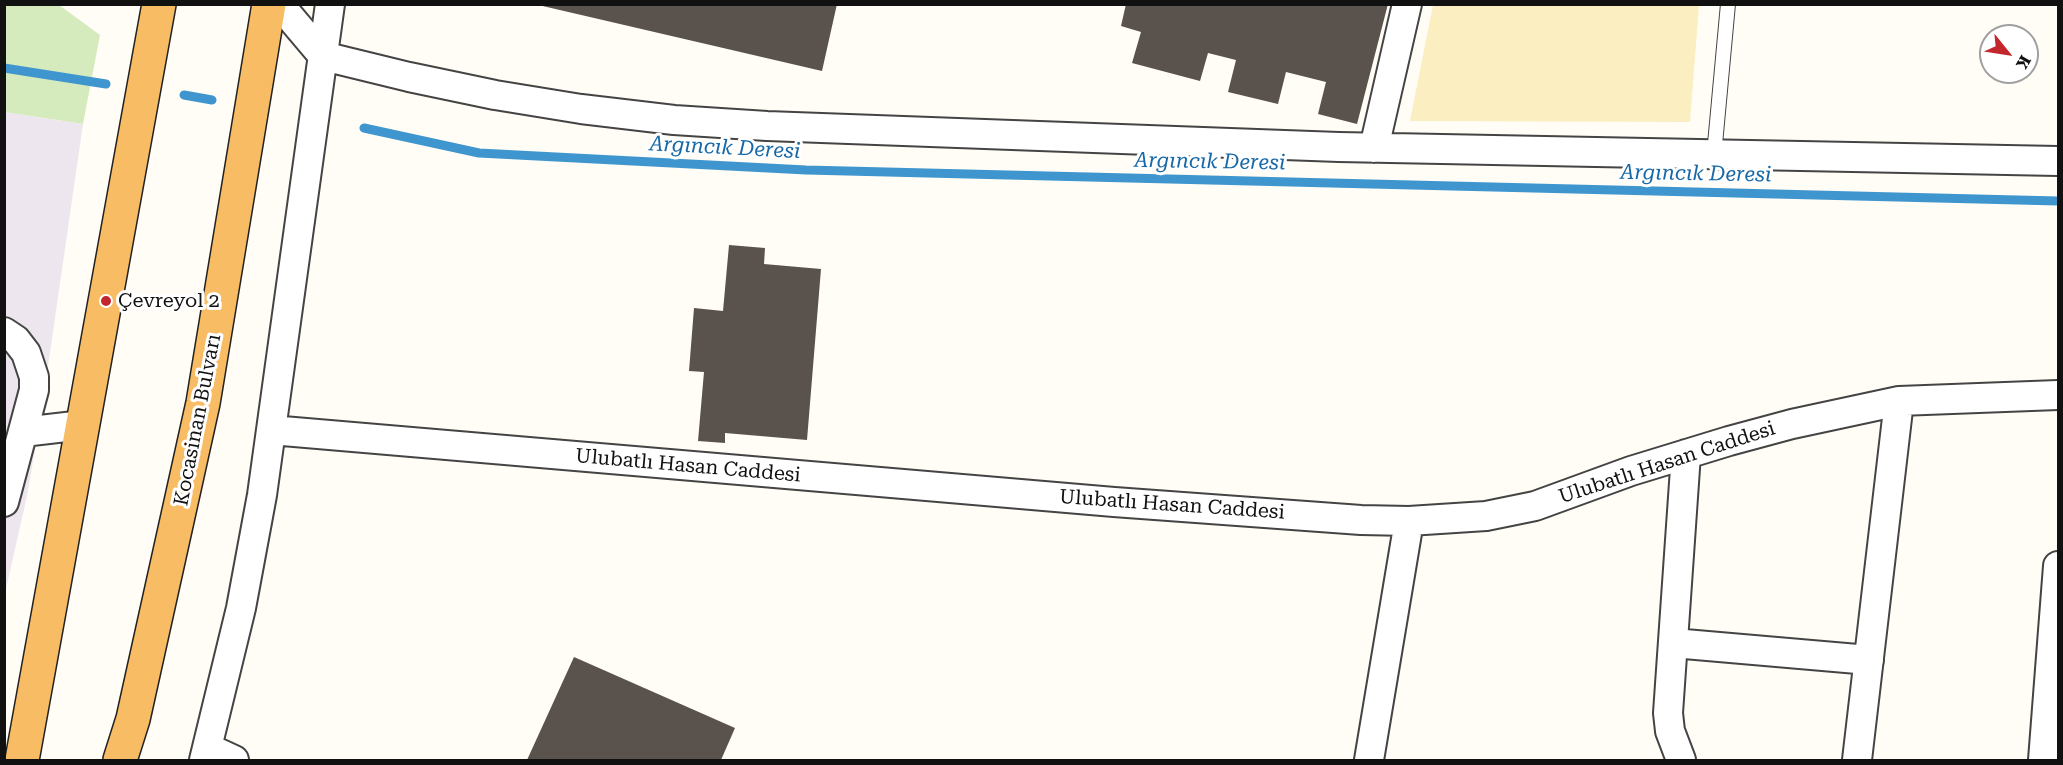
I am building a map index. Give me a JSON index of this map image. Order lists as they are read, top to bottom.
{
  "streets": {
    "highway": ["Kocasinan Bulvarı"],
    "street": ["Ulubatlı Hasan Caddesi"]
  },
  "water": ["Argıncık Deresi"],
  "places": ["Çevreyol 2"],
  "north": "bottom right"
}
